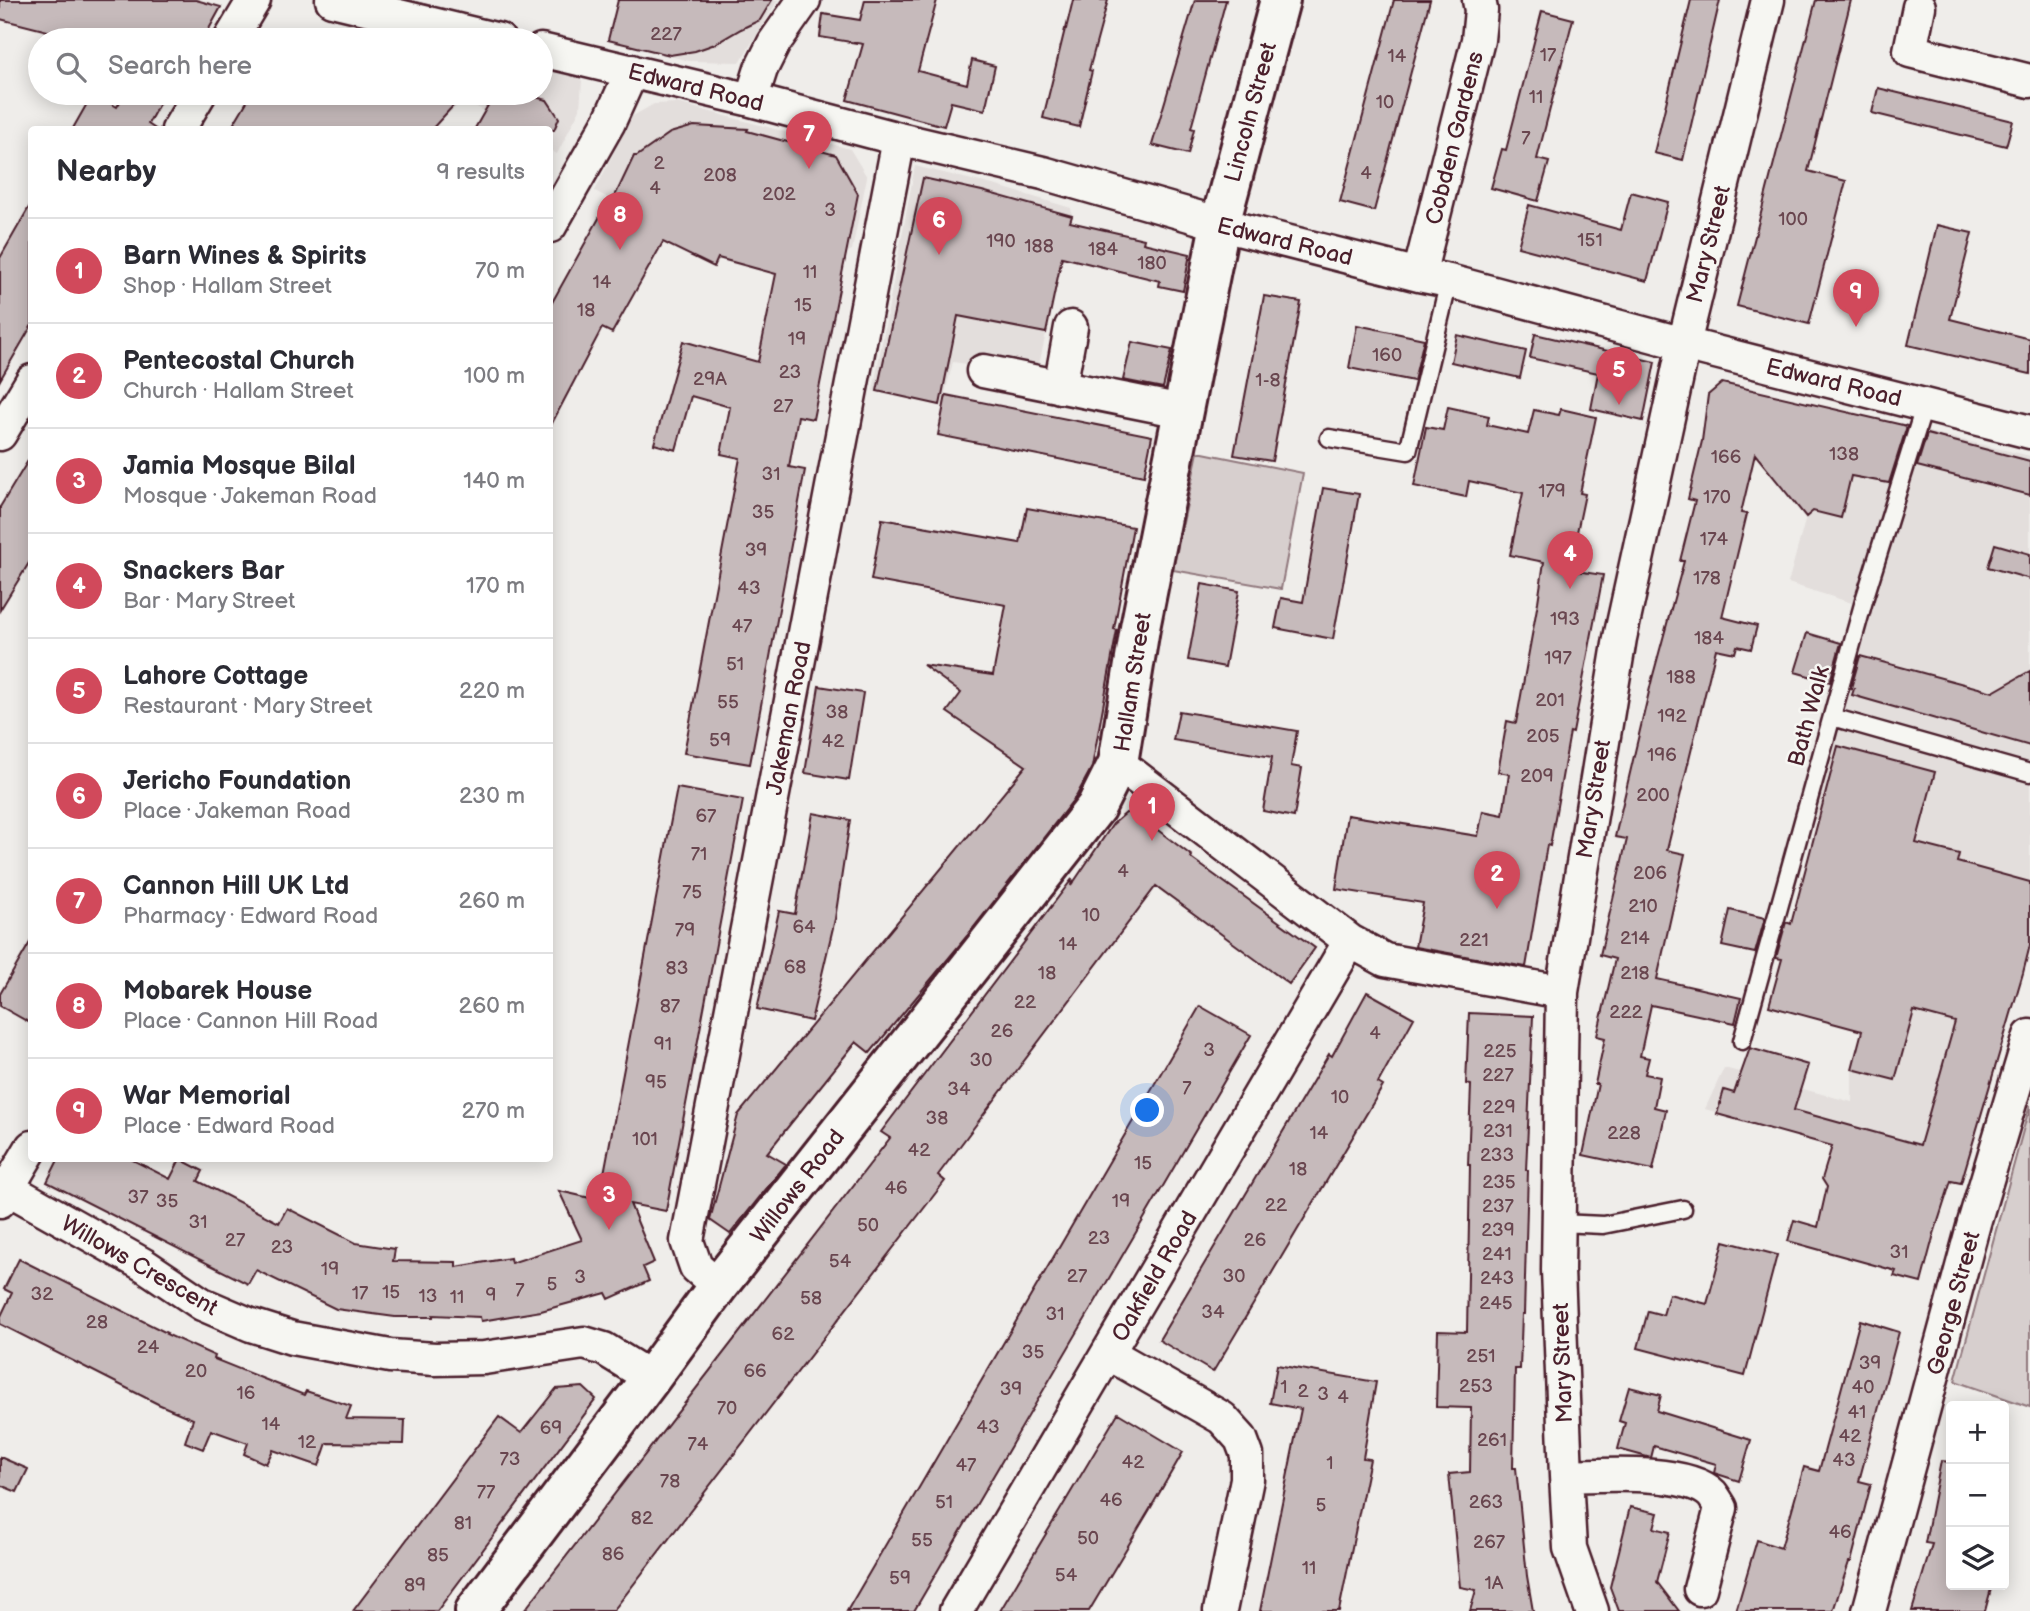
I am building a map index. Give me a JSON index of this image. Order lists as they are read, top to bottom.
{
  "streets": {
    "street": [
      "Edward Road",
      "Lincoln Street",
      "Cobden Gardens",
      "Mary Street",
      "Hallam Street",
      "Jakeman Road",
      "Willows Road",
      "Willows Crescent",
      "Oakfield Road",
      "George Street"
    ],
    "lane": ["Bath Walk"]
  },
  "crossings": [
    ["Edward Road", "Lincoln Street"],
    ["Edward Road", "Cobden Gardens"],
    ["Edward Road", "Mary Street"],
    ["Edward Road", "Hallam Street"],
    ["Edward Road", "Bath Walk"],
    ["Edward Road", "Jakeman Road"],
    ["Lincoln Street", "Hallam Street"],
    ["Mary Street", "Hallam Street"],
    ["Hallam Street", "Willows Road"],
    ["Hallam Street", "Oakfield Road"],
    ["Jakeman Road", "Willows Road"],
    ["Willows Road", "Willows Crescent"]
  ],
  "house_numbers": [
    "227",
    "17",
    "14",
    "11",
    "10",
    "7",
    "2",
    "4",
    "208",
    "4",
    "202",
    "3",
    "100",
    "151",
    "190",
    "188",
    "184",
    "180",
    "11",
    "14",
    "15",
    "18",
    "19",
    "160",
    "23",
    "29A",
    "1-8",
    "27",
    "138",
    "166",
    "31",
    "179",
    "170",
    "35",
    "174",
    "39",
    "178",
    "43",
    "193",
    "47",
    "184",
    "197",
    "51",
    "188",
    "201",
    "55",
    "38",
    "192",
    "205",
    "59",
    "42",
    "196",
    "209",
    "200",
    "67",
    "71",
    "4",
    "206",
    "75",
    "210",
    "10",
    "64",
    "79",
    "214",
    "221",
    "14",
    "68",
    "83",
    "18",
    "218",
    "22",
    "87",
    "222",
    "26",
    "4",
    "91",
    "3",
    "225",
    "30",
    "227",
    "95",
    "7",
    "34",
    "10",
    "229",
    "38",
    "231",
    "14",
    "228",
    "101",
    "42",
    "233",
    "15",
    "18",
    "235",
    "46",
    "37",
    "35",
    "19",
    "22",
    "237",
    "31",
    "50",
    "239",
    "23",
    "27",
    "26",
    "23",
    "31",
    "241",
    "54",
    "19",
    "27",
    "30",
    "3",
    "243",
    "5",
    "7",
    "15",
    "17",
    "32",
    "9",
    "13",
    "11",
    "58",
    "245",
    "34",
    "31",
    "28",
    "62",
    "24",
    "35",
    "251",
    "39",
    "20",
    "66",
    "253",
    "1",
    "40",
    "39",
    "2",
    "16",
    "3",
    "4",
    "70",
    "41",
    "14",
    "43",
    "69",
    "42",
    "261",
    "12",
    "74",
    "73",
    "43",
    "42",
    "1",
    "47",
    "78",
    "77",
    "46",
    "51",
    "263",
    "5",
    "82",
    "81",
    "46",
    "50",
    "55",
    "267",
    "86",
    "85",
    "11",
    "54",
    "59",
    "1A",
    "89"
  ],
  "page": {
    "search": "Search here",
    "pins": [
      "7",
      "8",
      "6",
      "9",
      "5",
      "4",
      "1",
      "2",
      "3"
    ],
    "heading": ["Nearby", "9 results"],
    "list": [
      {
        "mark": "1",
        "name": "Barn Wines & Spirits",
        "note": "Shop · Hallam Street",
        "value": "70 m"
      },
      {
        "mark": "2",
        "name": "Pentecostal Church",
        "note": "Church · Hallam Street",
        "value": "100 m"
      },
      {
        "mark": "3",
        "name": "Jamia Mosque Bilal",
        "note": "Mosque · Jakeman Road",
        "value": "140 m"
      },
      {
        "mark": "4",
        "name": "Snackers Bar",
        "note": "Bar · Mary Street",
        "value": "170 m"
      },
      {
        "mark": "5",
        "name": "Lahore Cottage",
        "note": "Restaurant · Mary Street",
        "value": "220 m"
      },
      {
        "mark": "6",
        "name": "Jericho Foundation",
        "note": "Place · Jakeman Road",
        "value": "230 m"
      },
      {
        "mark": "7",
        "name": "Cannon Hill UK Ltd",
        "note": "Pharmacy · Edward Road",
        "value": "260 m"
      },
      {
        "mark": "8",
        "name": "Mobarek House",
        "note": "Place · Cannon Hill Road",
        "value": "260 m"
      },
      {
        "mark": "9",
        "name": "War Memorial",
        "note": "Place · Edward Road",
        "value": "270 m"
      }
    ],
    "map_buttons": ["+", "−"]
  }
}
